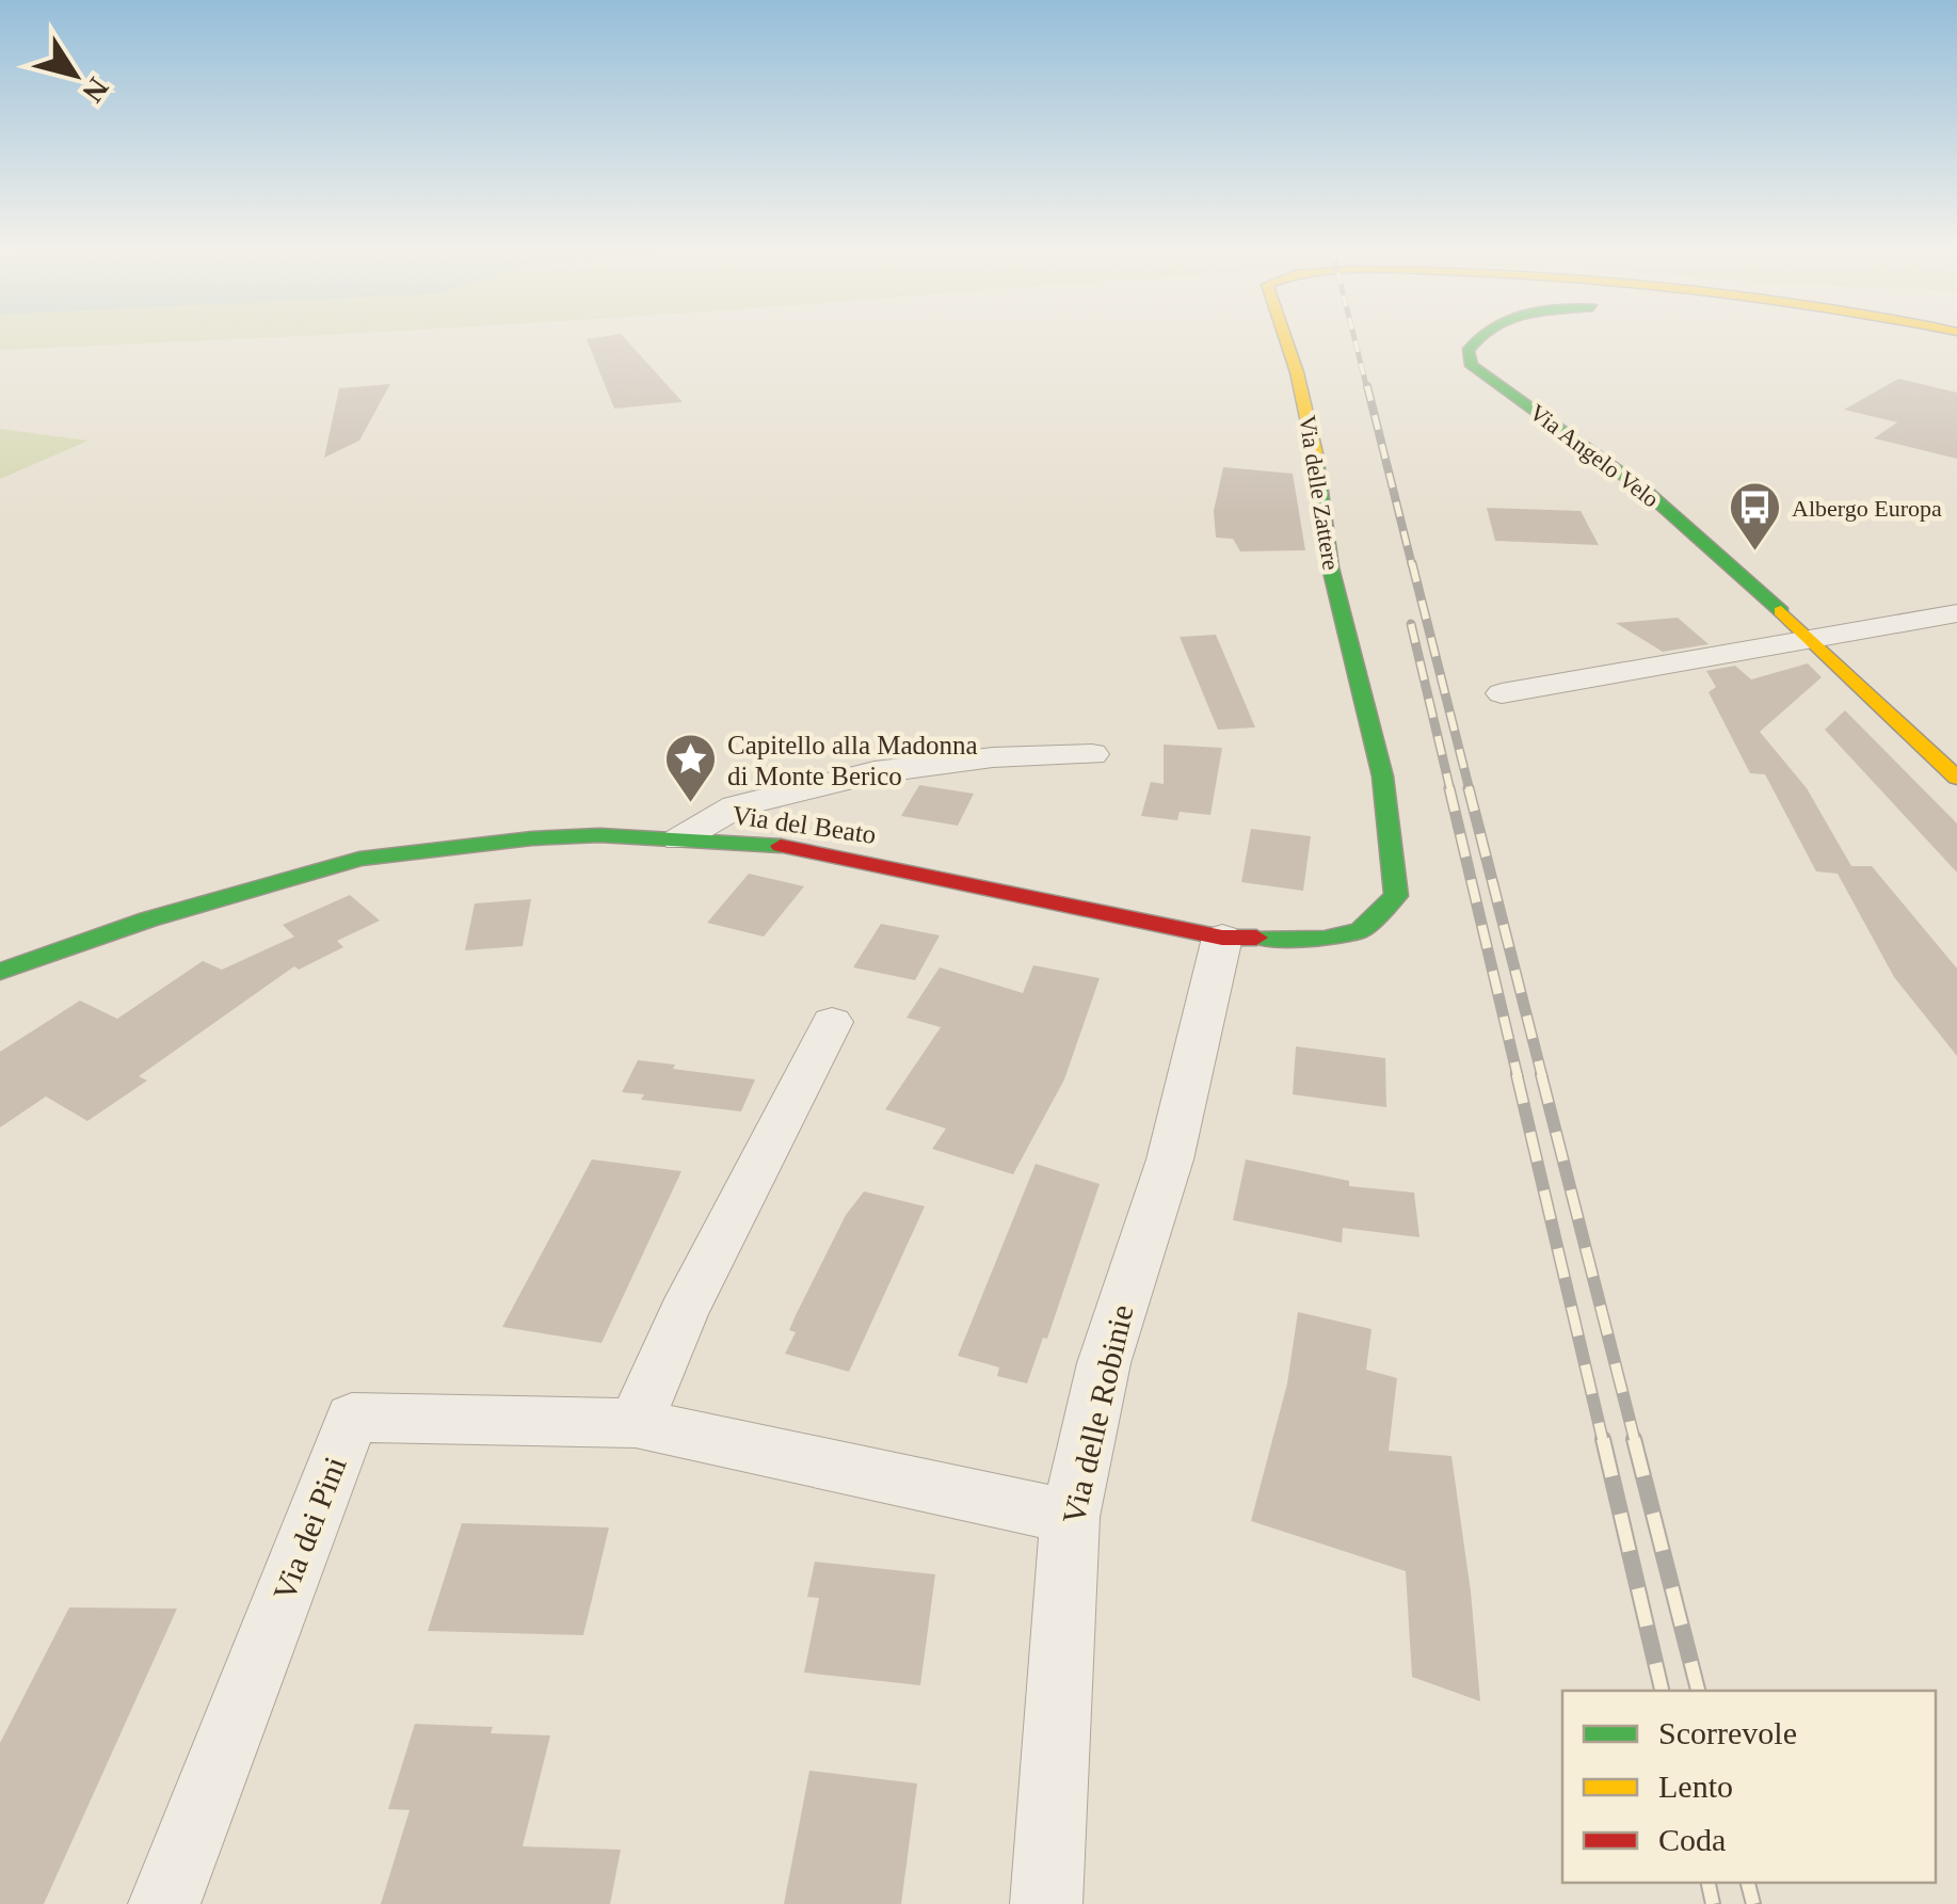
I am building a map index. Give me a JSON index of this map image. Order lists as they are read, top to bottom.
{
  "streets": {
    "street": [
      "Via Angelo Velo",
      "Via delle Zattere",
      "Via del Beato",
      "Via delle Robinie",
      "Via dei Pini"
    ]
  },
  "crossings": [
    ["Via delle Zattere", "Via del Beato"],
    ["Via del Beato", "Via delle Robinie"],
    ["Via delle Robinie", "Via dei Pini"]
  ],
  "places": {
    "bus stop": ["Albergo Europa"],
    "place": ["Capitello alla Madonna di Monte Berico"]
  },
  "legend": ["Scorrevole", "Lento", "Coda"],
  "north": "bottom right"
}
